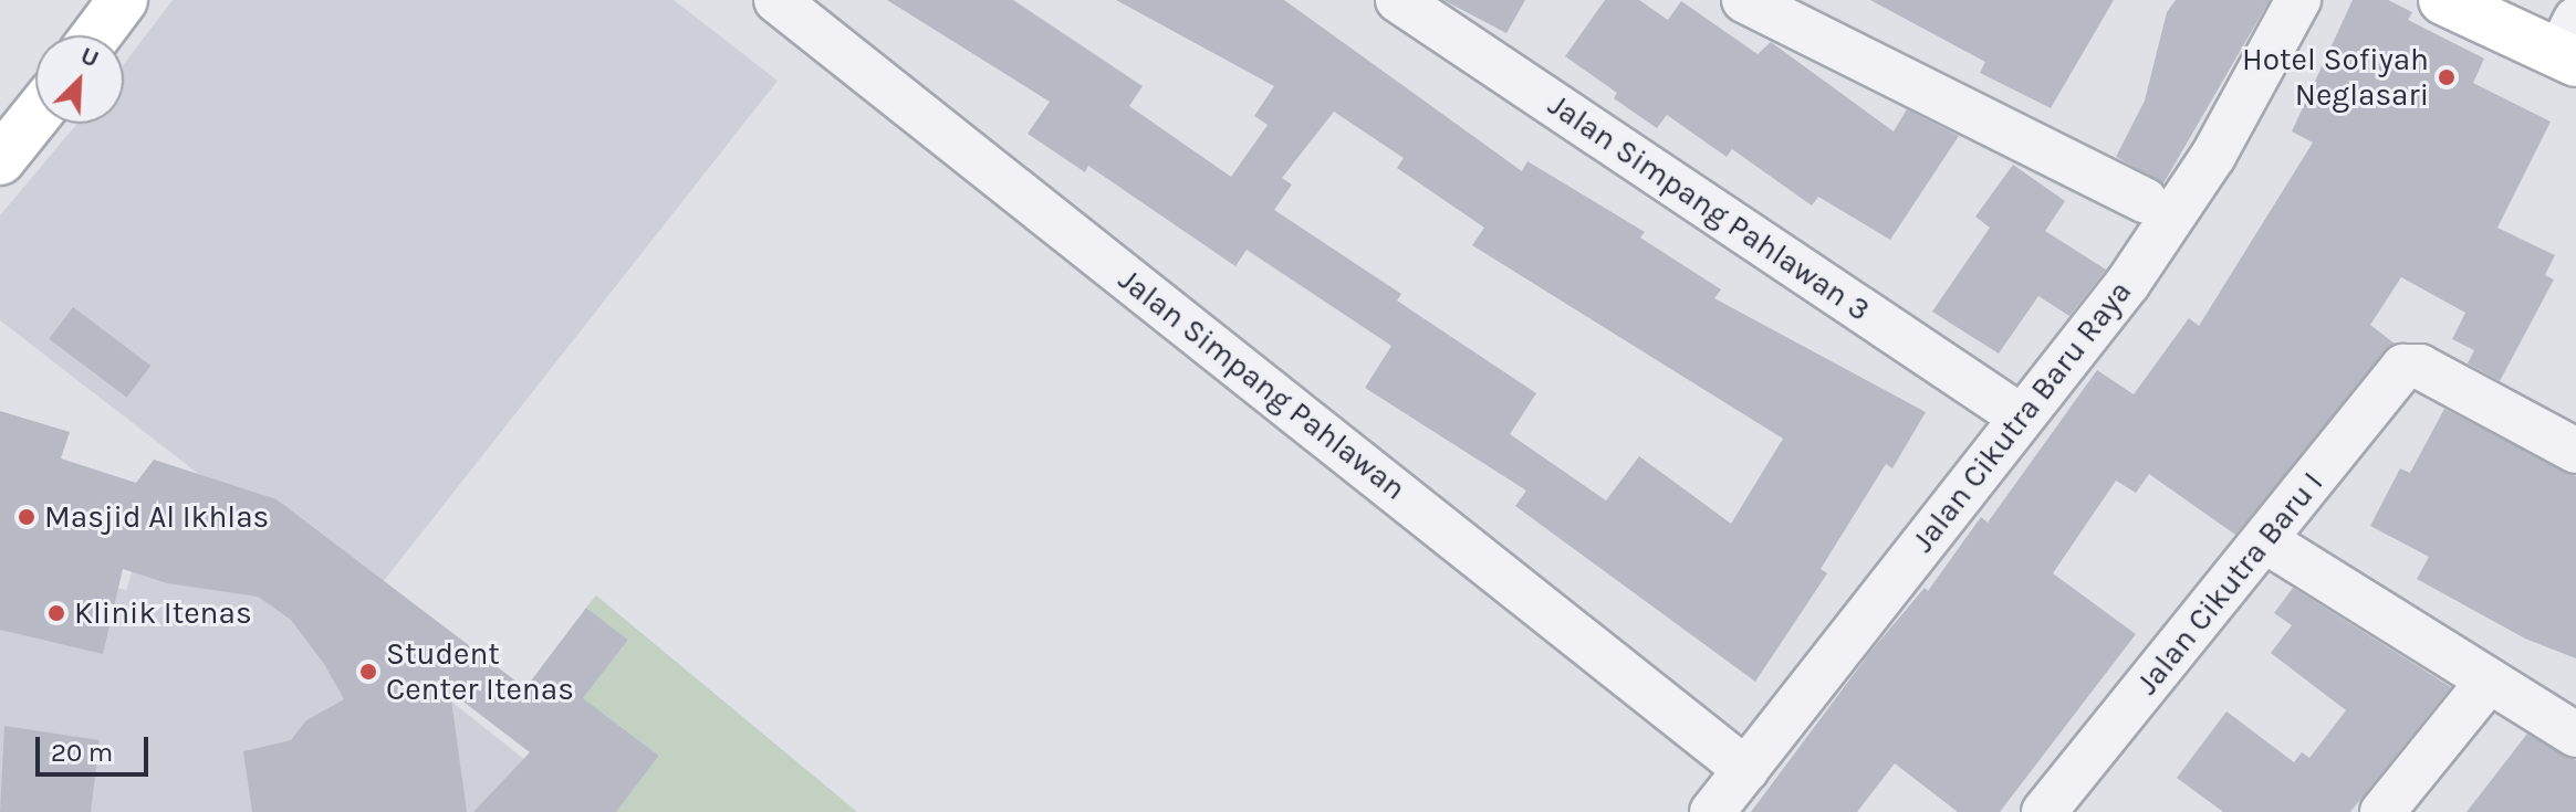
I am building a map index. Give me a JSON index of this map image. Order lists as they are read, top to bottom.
{
  "streets": {
    "street": [
      "Jalan Simpang Pahlawan 3",
      "Jalan Simpang Pahlawan",
      "Jalan Cikutra Baru Raya",
      "Jalan Cikutra Baru I"
    ]
  },
  "crossings": [
    ["Jalan Simpang Pahlawan 3", "Jalan Cikutra Baru Raya"],
    ["Jalan Simpang Pahlawan", "Jalan Cikutra Baru Raya"]
  ],
  "places": [
    "Hotel Sofiyah Neglasari",
    "Masjid Al Ikhlas",
    "Klinik Itenas",
    "Student Center Itenas"
  ],
  "scale_bar": "20 m",
  "north": "top right"
}
